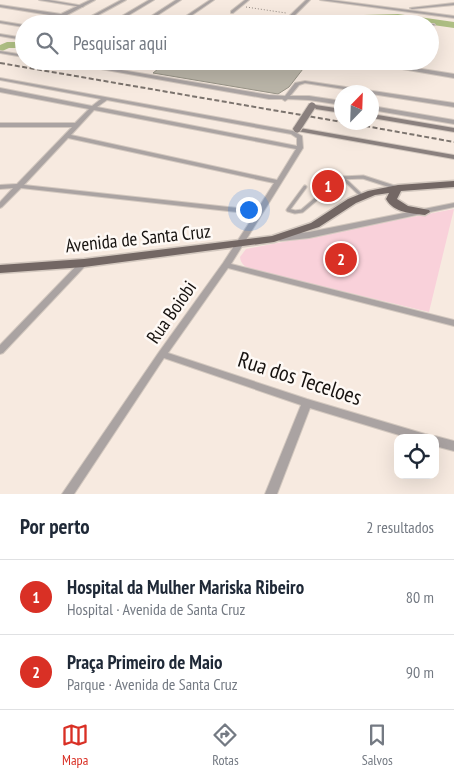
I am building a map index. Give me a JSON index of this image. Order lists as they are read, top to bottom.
{
  "streets": {
    "main road": ["Avenida de Santa Cruz"],
    "street": ["Rua Boiobi", "Rua dos Teceloes"]
  },
  "crossings": [
    ["Avenida de Santa Cruz", "Rua Boiobi"],
    ["Rua Boiobi", "Rua dos Teceloes"]
  ],
  "north": "top right",
  "page": {
    "search": "Pesquisar aqui",
    "pins": ["1", "2"],
    "heading": ["Por perto", "2 resultados"],
    "list": [
      {
        "mark": "1",
        "name": "Hospital da Mulher Mariska Ribeiro",
        "note": "Hospital · Avenida de Santa Cruz",
        "value": "80 m"
      },
      {
        "mark": "2",
        "name": "Praça Primeiro de Maio",
        "note": "Parque · Avenida de Santa Cruz",
        "value": "90 m"
      }
    ],
    "nav": ["Mapa", "Rotas", "Salvos"]
  }
}
